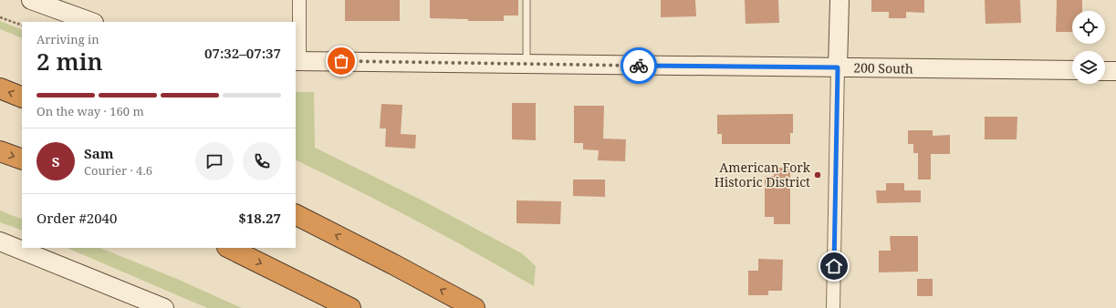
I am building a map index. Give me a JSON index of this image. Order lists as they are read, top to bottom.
{
  "streets": {
    "street": ["200 South"]
  },
  "places": ["American Fork Historic District"],
  "page": {
    "heading": ["2 min", "Arriving in", "07:32–07:37"],
    "panel": [
      "Sam",
      "Courier · 4.6",
      "Order #2040",
      "$18.27"
    ],
    "bar": "On the way · 160 m",
    "round": "S"
  }
}
